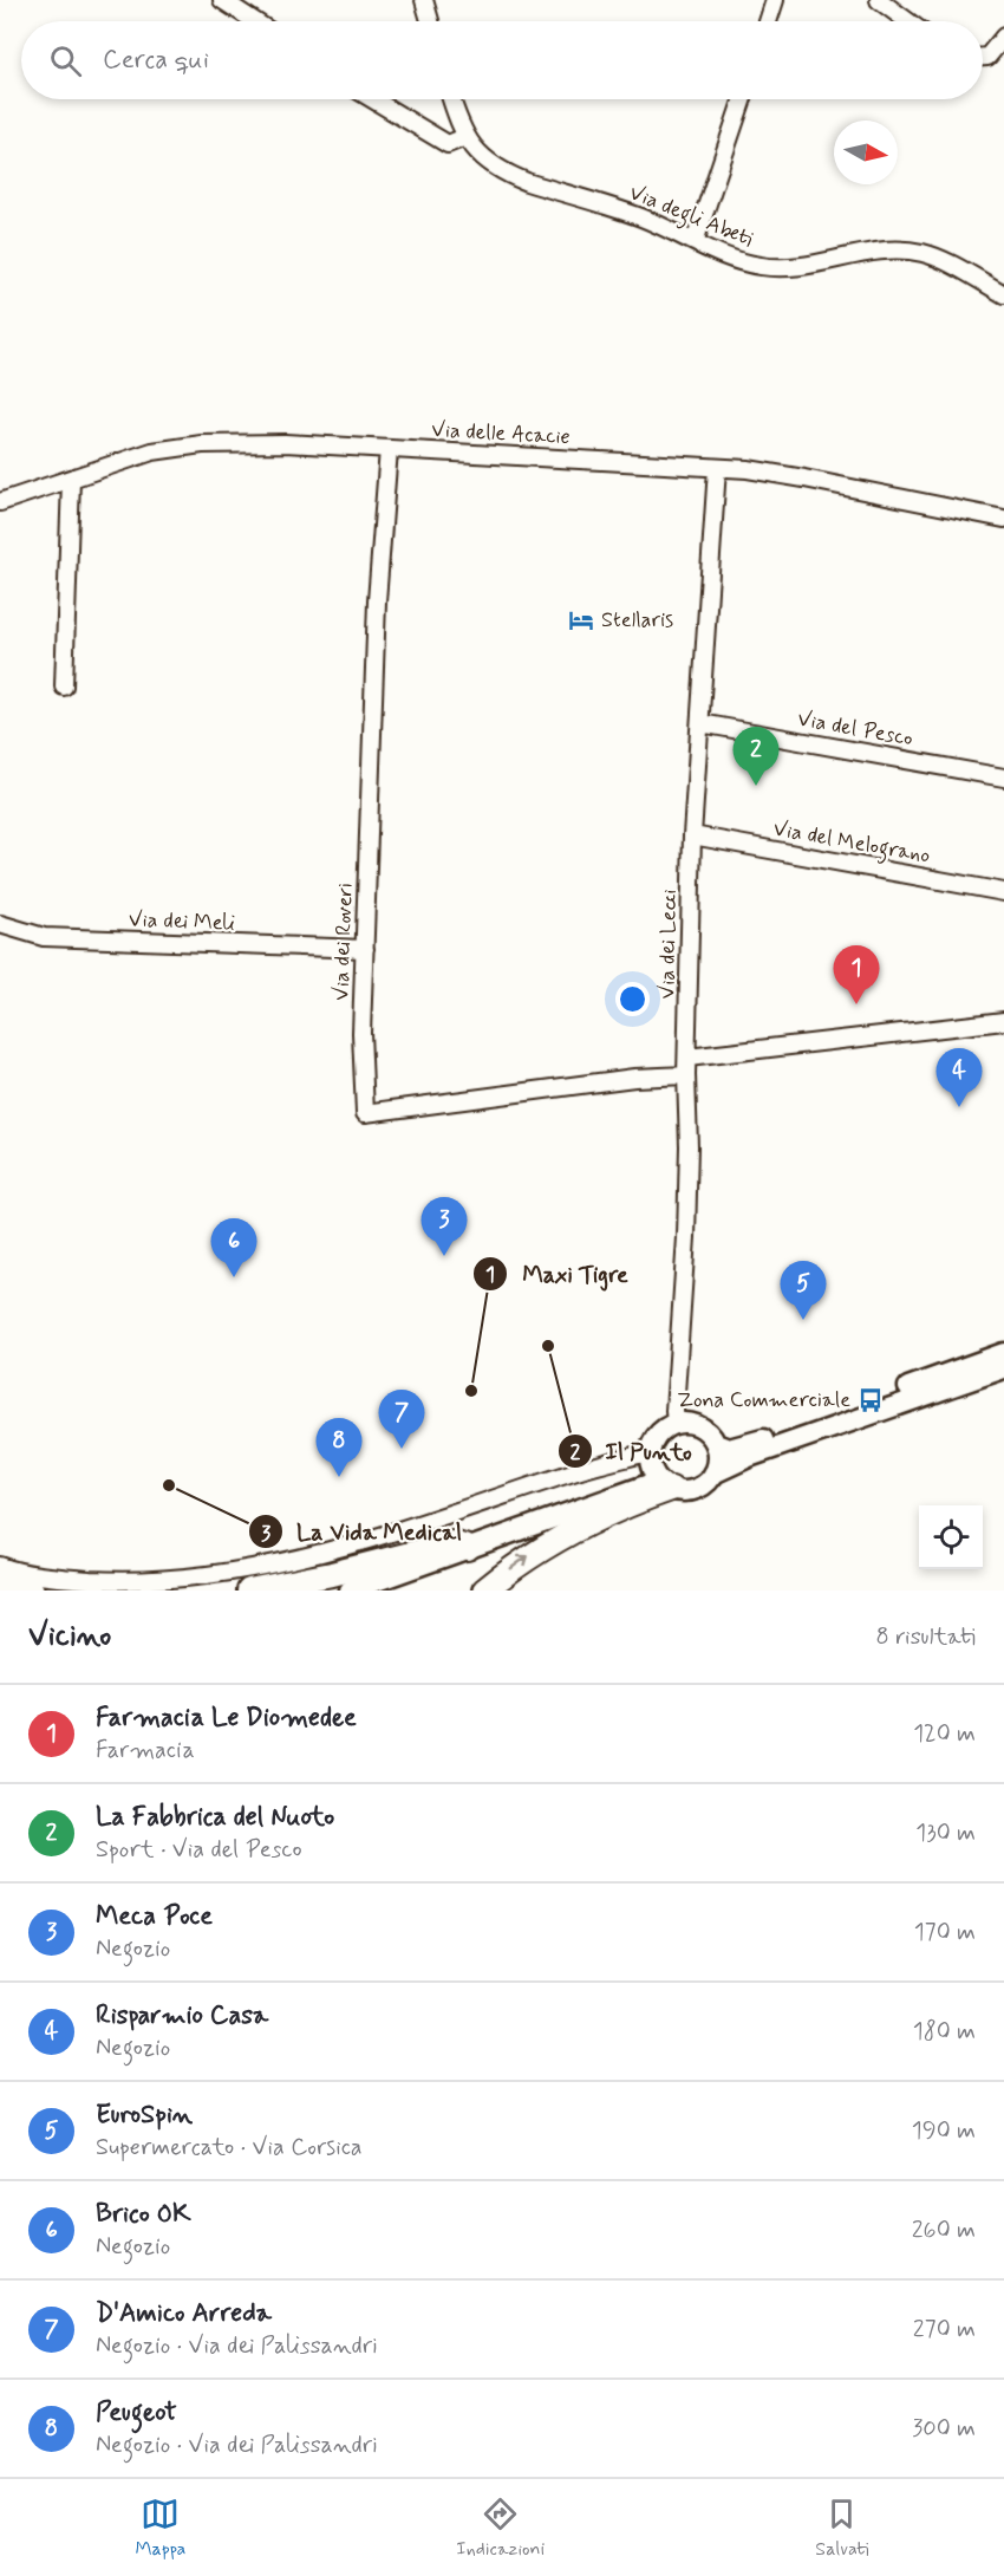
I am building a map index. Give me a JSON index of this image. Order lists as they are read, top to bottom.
{
  "streets": {
    "street": [
      "Via degli Abeti",
      "Via delle Acacie",
      "Via del Pesco",
      "Via del Melograno",
      "Via dei Meli",
      "Via dei Roveri",
      "Via dei Lecci"
    ]
  },
  "crossings": [
    ["Via delle Acacie", "Via dei Roveri"],
    ["Via delle Acacie", "Via dei Lecci"],
    ["Via del Pesco", "Via dei Lecci"],
    ["Via del Melograno", "Via dei Lecci"],
    ["Via dei Meli", "Via dei Roveri"],
    ["Via dei Roveri", "Via dei Lecci"]
  ],
  "places": {
    "hotel": ["Stellaris"],
    "other": ["Il Punto", "Maxi Tigre", "La Vida Medical"],
    "bus stop": ["Zona Commerciale"]
  },
  "north": "right",
  "page": {
    "search": "Cerca qui",
    "pins": [
      "2",
      "1",
      "4",
      "3",
      "6",
      "5",
      "7",
      "8"
    ],
    "heading": ["Vicino", "8 risultati"],
    "list": [
      {
        "mark": "1",
        "name": "Farmacia Le Diomedee",
        "note": "Farmacia",
        "value": "120 m"
      },
      {
        "mark": "2",
        "name": "La Fabbrica del Nuoto",
        "note": "Sport · Via del Pesco",
        "value": "130 m"
      },
      {
        "mark": "3",
        "name": "Meca Poce",
        "note": "Negozio",
        "value": "170 m"
      },
      {
        "mark": "4",
        "name": "Risparmio Casa",
        "note": "Negozio",
        "value": "180 m"
      },
      {
        "mark": "5",
        "name": "EuroSpin",
        "note": "Supermercato · Via Corsica",
        "value": "190 m"
      },
      {
        "mark": "6",
        "name": "Brico OK",
        "note": "Negozio",
        "value": "260 m"
      },
      {
        "mark": "7",
        "name": "D'Amico Arreda",
        "note": "Negozio · Via dei Palissandri",
        "value": "270 m"
      },
      {
        "mark": "8",
        "name": "Peugeot",
        "note": "Negozio · Via dei Palissandri",
        "value": "300 m"
      }
    ],
    "nav": ["Mappa", "Indicazioni", "Salvati"]
  }
}
